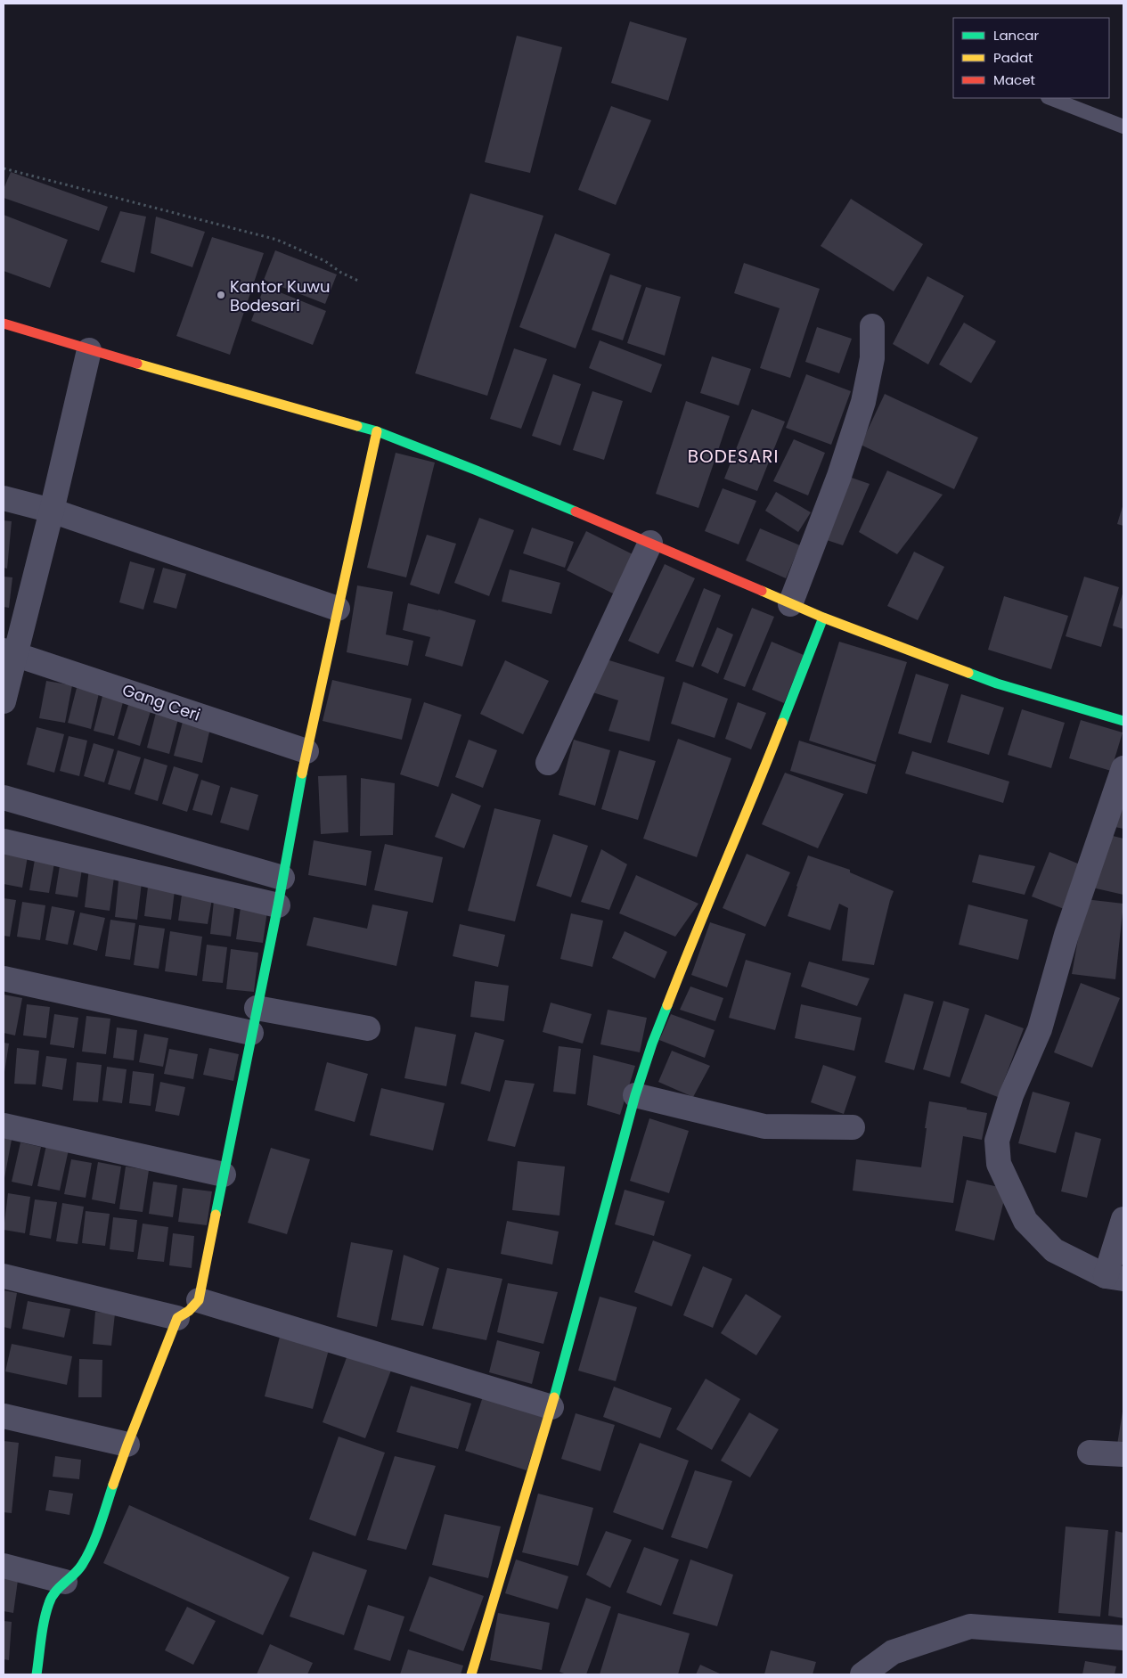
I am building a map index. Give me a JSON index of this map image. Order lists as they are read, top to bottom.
{
  "streets": {
    "street": ["Gang Ceri"]
  },
  "districts": ["BODESARI"],
  "places": ["Kantor Kuwu Bodesari"],
  "legend": ["Lancar", "Padat", "Macet"]
}
